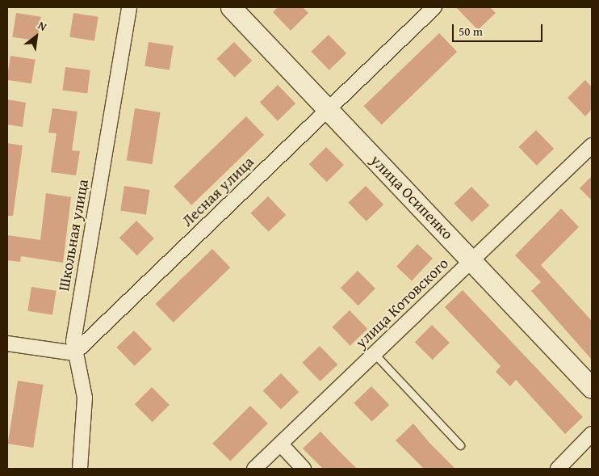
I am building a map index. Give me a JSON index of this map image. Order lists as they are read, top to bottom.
{
  "streets": {
    "street": [
      "Лесная улица",
      "улица Осипенко",
      "Школьная улица",
      "улица Котовского"
    ]
  },
  "crossings": [
    ["Лесная улица", "улица Осипенко"],
    ["Лесная улица", "Школьная улица"],
    ["улица Осипенко", "улица Котовского"]
  ],
  "scale_bar": "50 m",
  "north": "top right"
}
